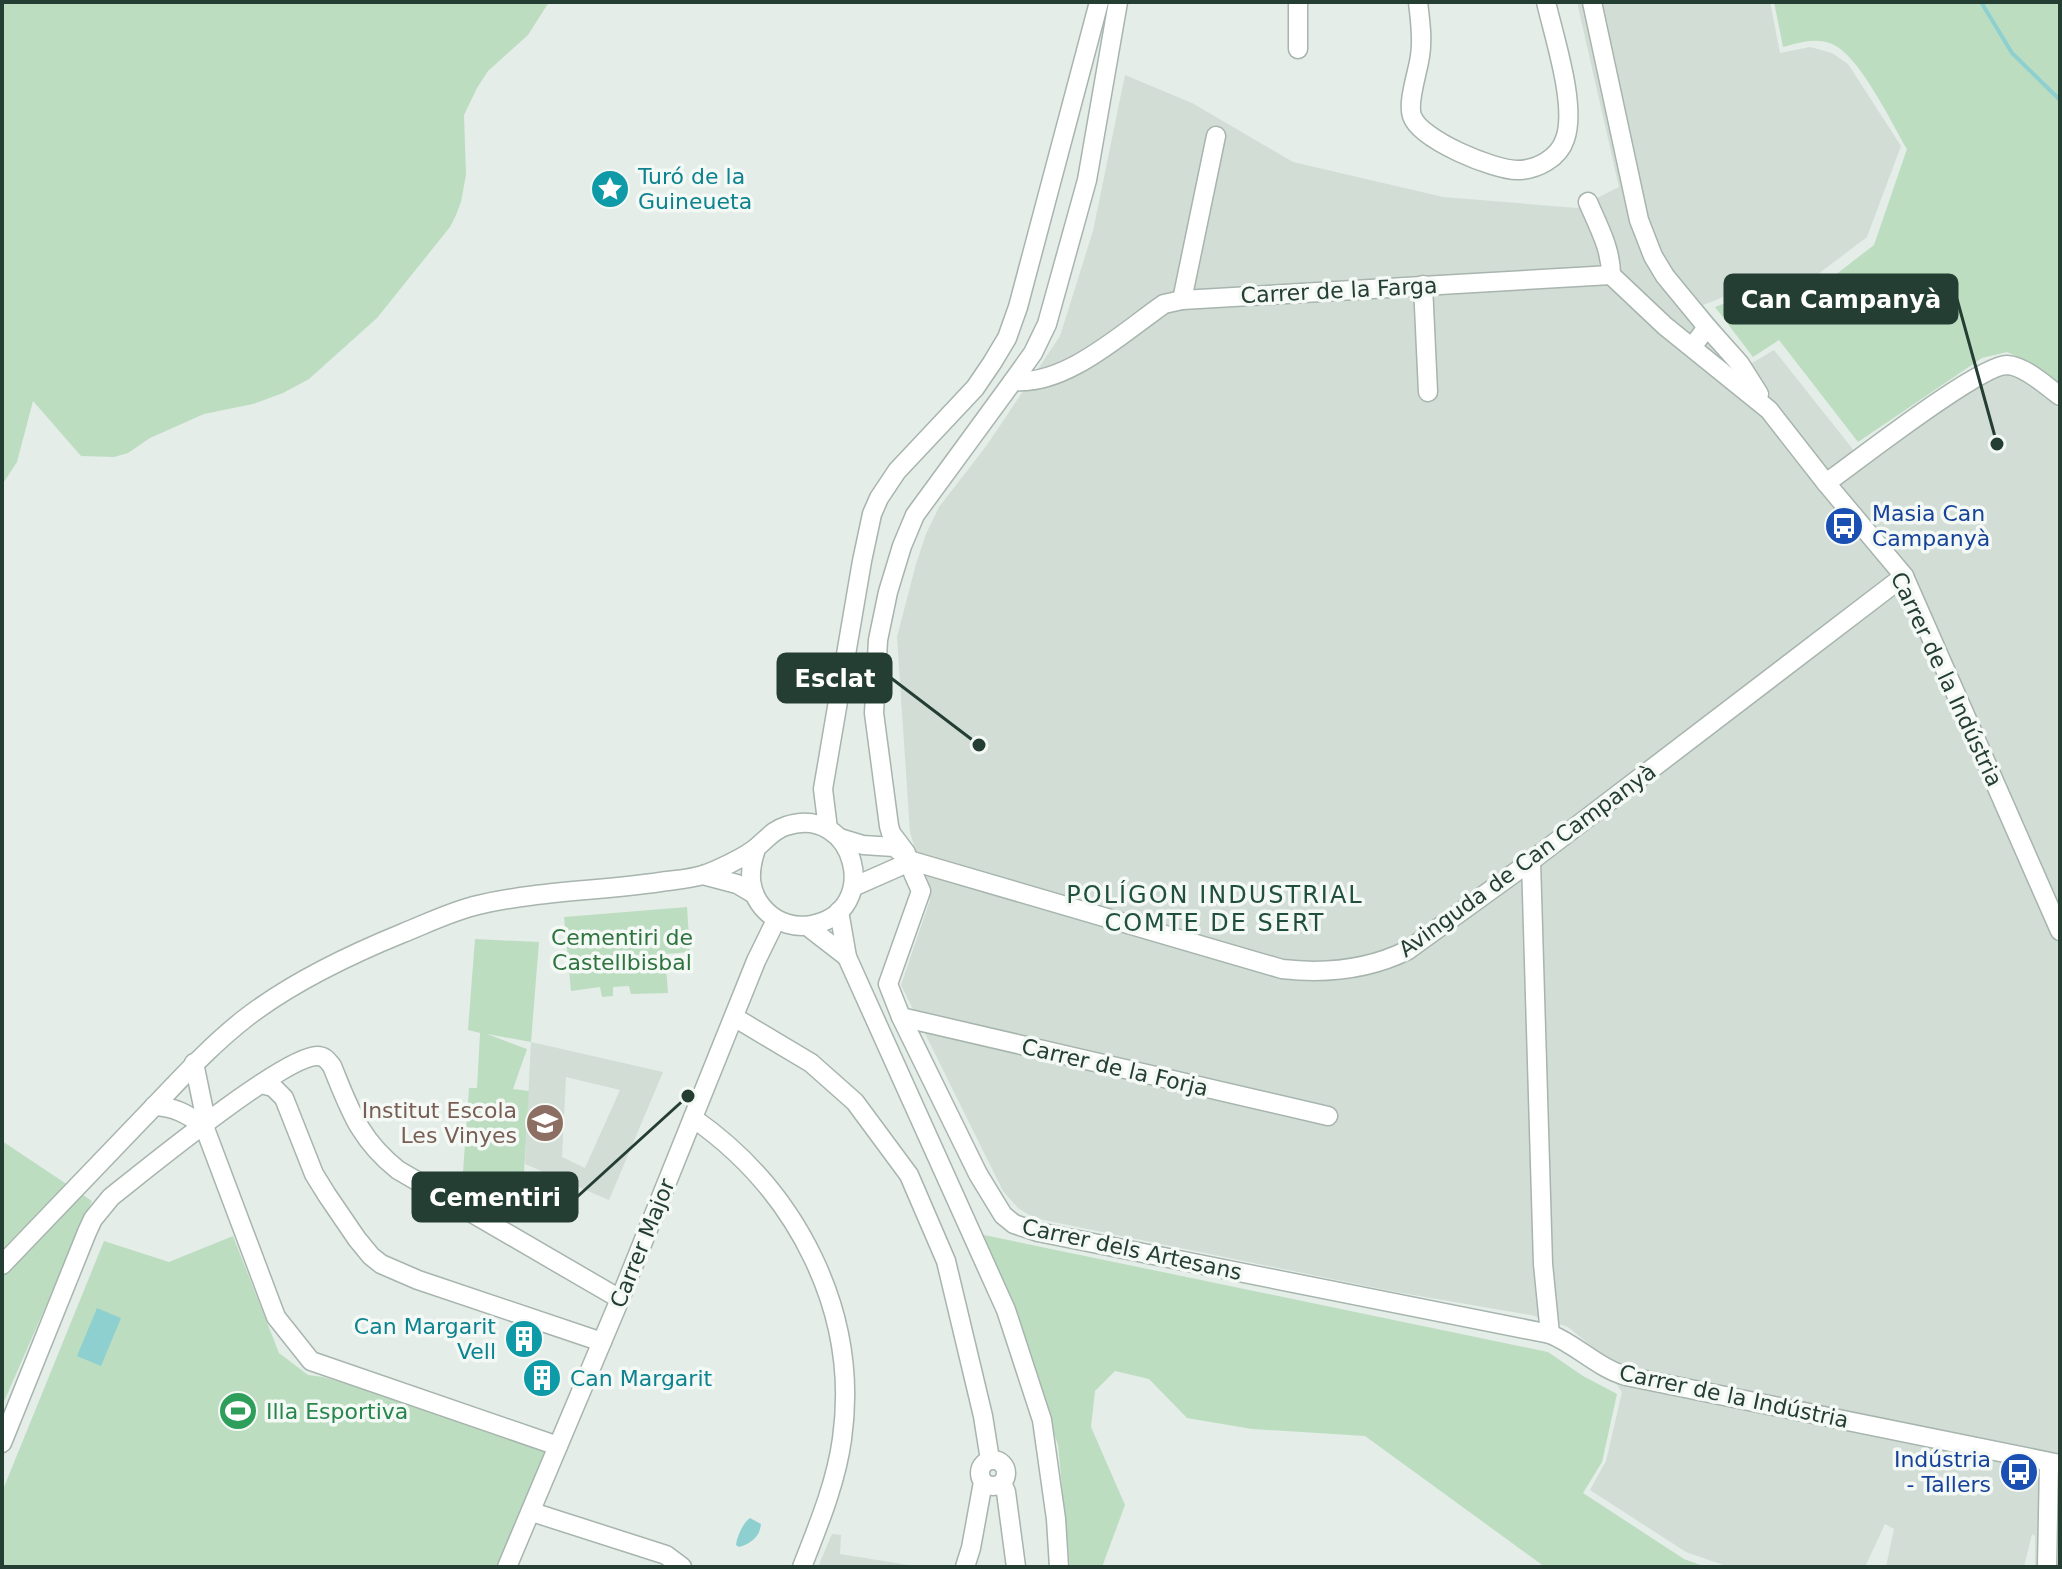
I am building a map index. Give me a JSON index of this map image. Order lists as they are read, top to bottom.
{
  "streets": {
    "street": [
      "Carrer de la Farga",
      "Carrer de la Indústria",
      "Avinguda de Can Campanyà",
      "Carrer de la Forja",
      "Carrer Major",
      "Carrer dels Artesans"
    ]
  },
  "crossings": [
    ["Carrer de la Farga", "Carrer de la Indústria"],
    ["Carrer de la Indústria", "Avinguda de Can Campanyà"],
    ["Carrer de la Indústria", "Carrer dels Artesans"],
    ["Avinguda de Can Campanyà", "Carrer Major"],
    ["Avinguda de Can Campanyà", "Carrer dels Artesans"],
    ["Carrer de la Forja", "Carrer dels Artesans"]
  ],
  "districts": ["POLÍGON INDUSTRIAL COMTE DE SERT"],
  "parks": ["Cementiri de Castellbisbal"],
  "places": {
    "place": ["Turó de la Guineueta"],
    "other": ["Can Campanyà", "Esclat", "Cementiri"],
    "bus stop": ["Masia Can Campanyà", "Indústria - Tallers"],
    "school or university": ["Institut Escola Les Vinyes"],
    "building": ["Can Margarit Vell", "Can Margarit"],
    "sports": ["Illa Esportiva"]
  }
}
